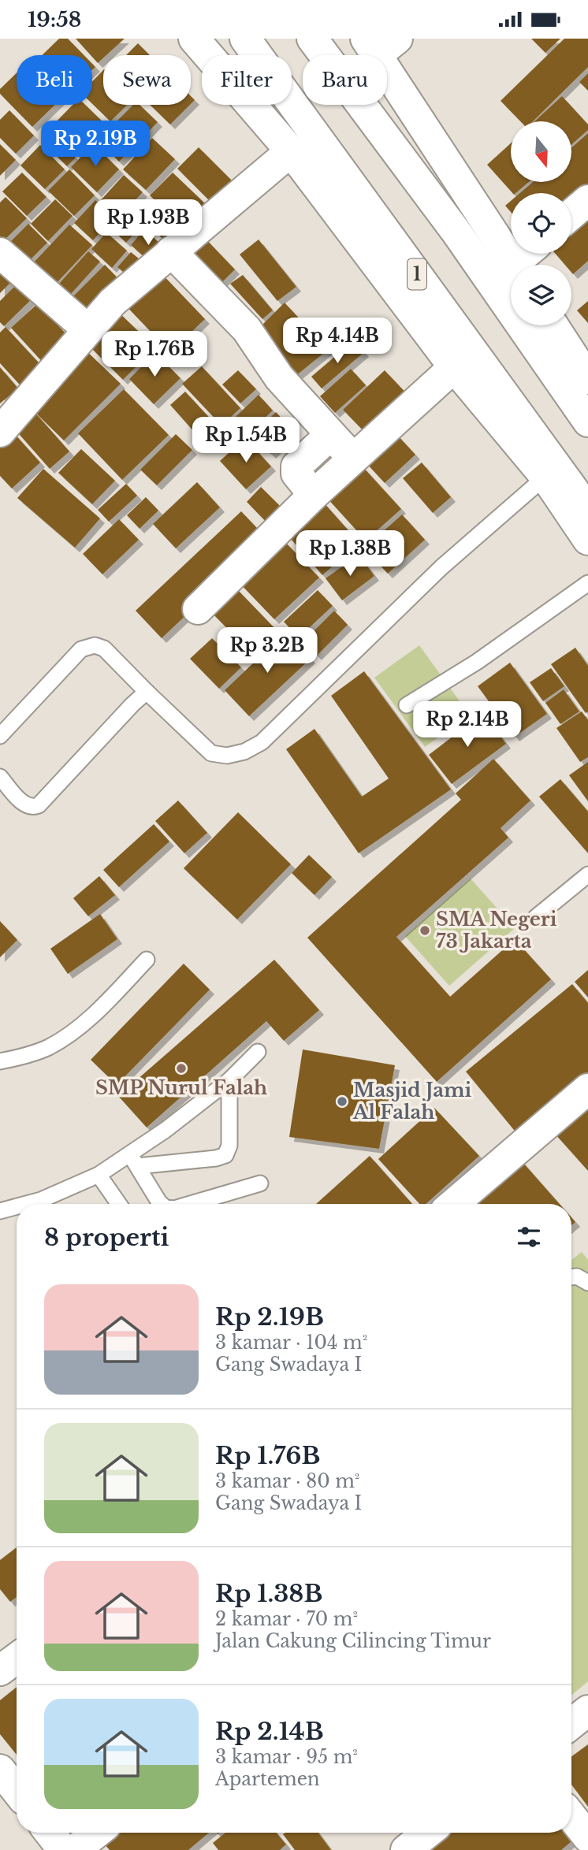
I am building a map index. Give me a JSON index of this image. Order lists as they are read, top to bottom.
{
  "streets": {
    "main road": ["1"]
  },
  "places": ["SMA Negeri 73 Jakarta", "SMP Nurul Falah", "Masjid Jami Al Falah"],
  "north": "bottom",
  "page": {
    "status": "19:58",
    "chip": [
      "Beli",
      "Sewa",
      "Filter",
      "Baru"
    ],
    "price": [
      "Rp 2.19B",
      "Rp 1.93B",
      "Rp 4.14B",
      "Rp 1.76B",
      "Rp 1.54B",
      "Rp 1.38B",
      "Rp 3.2B",
      "Rp 2.14B"
    ],
    "heading": "8 properti",
    "list": [
      {
        "name": "Rp 2.19B",
        "note": "3 kamar · 104 m² · Gang Swadaya I"
      },
      {
        "name": "Rp 1.76B",
        "note": "3 kamar · 80 m² · Gang Swadaya I"
      },
      {
        "name": "Rp 1.38B",
        "note": "2 kamar · 70 m² · Jalan Cakung Cilincing Timur"
      },
      {
        "name": "Rp 2.14B",
        "note": "3 kamar · 95 m² · Apartemen"
      }
    ]
  }
}
